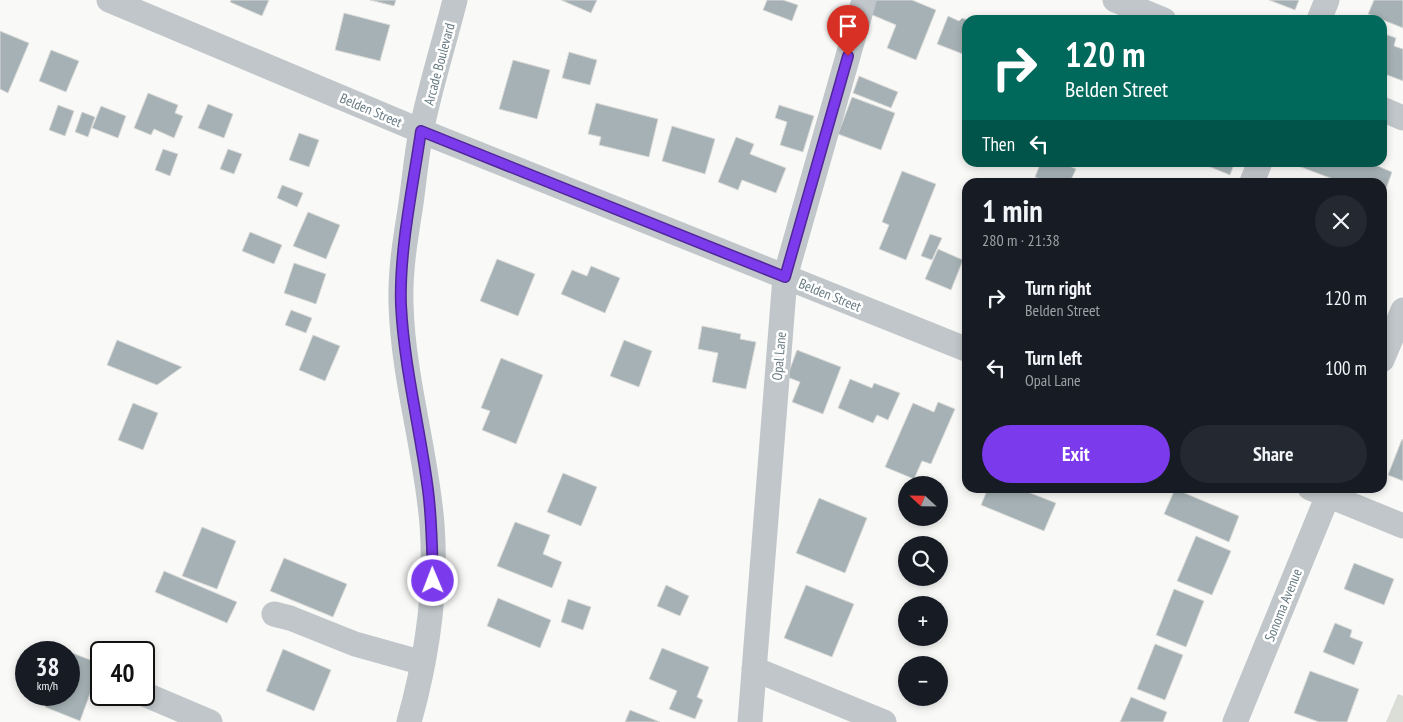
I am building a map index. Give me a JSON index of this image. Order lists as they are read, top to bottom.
{
  "streets": {
    "street": [
      "Arcade Boulevard",
      "Belden Street",
      "Opal Lane",
      "Sonoma Avenue"
    ]
  },
  "crossings": [
    ["Arcade Boulevard", "Belden Street"],
    ["Belden Street", "Opal Lane"]
  ],
  "north": "left",
  "page": {
    "turn": ["120 m", "Belden Street"],
    "then": "Then",
    "heading": ["1 min", "280 m · 21:38"],
    "list": [
      {
        "name": "Turn right",
        "note": "Belden Street",
        "value": "120 m"
      },
      {
        "name": "Turn left",
        "note": "Opal Lane",
        "value": "100 m"
      }
    ],
    "buttons": ["Exit", "Share"],
    "map_buttons": ["+", "−"],
    "speed": "38 km/h",
    "limit": "40"
  }
}
